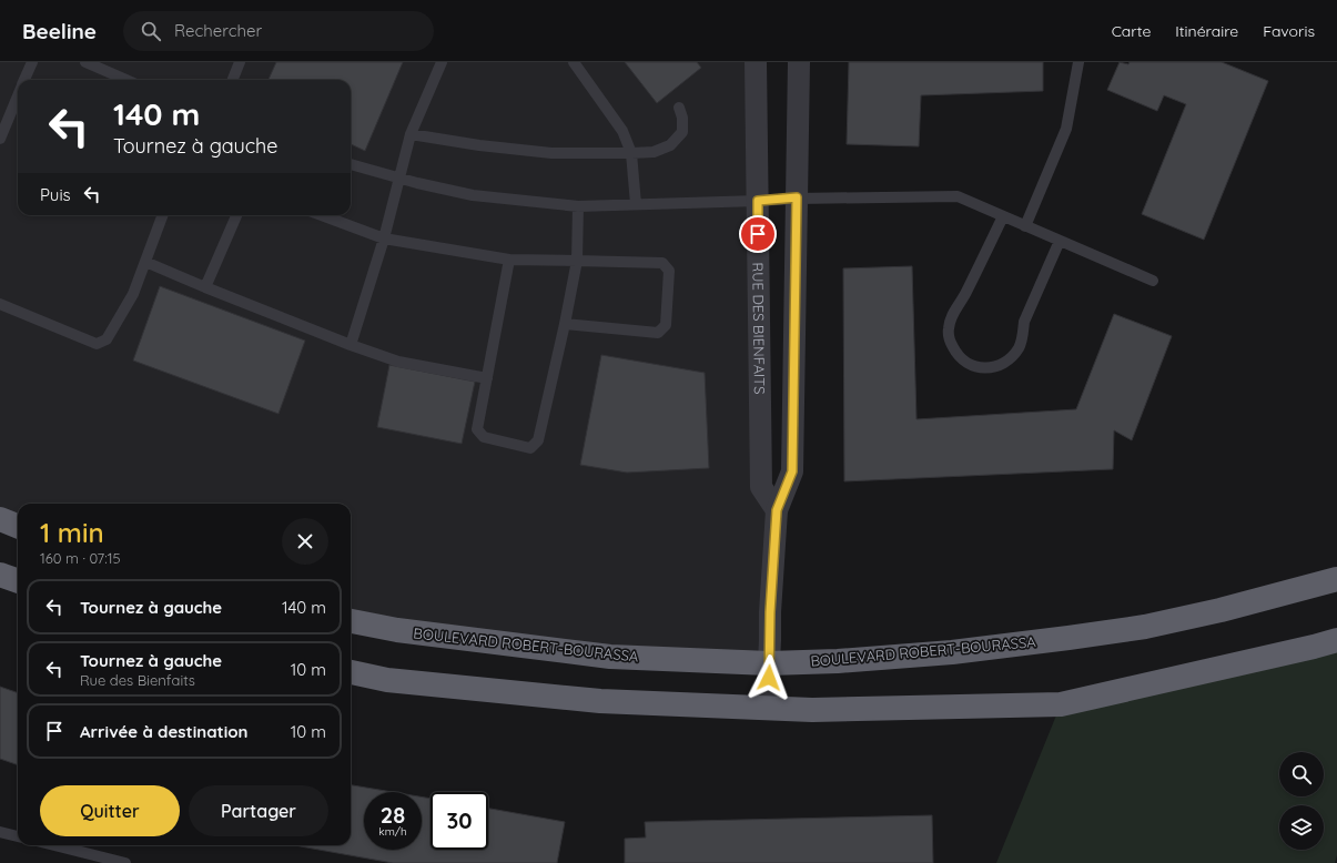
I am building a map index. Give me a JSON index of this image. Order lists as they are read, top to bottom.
{
  "streets": {
    "highway": ["BOULEVARD ROBERT-BOURASSA"],
    "street": ["RUE DES BIENFAITS"]
  },
  "page": {
    "header": "Beeline",
    "search": "Rechercher",
    "nav": ["Carte", "Itinéraire", "Favoris"],
    "turn": ["140 m", "Tournez à gauche"],
    "then": "Puis",
    "heading": ["1 min", "160 m · 07:15"],
    "list": [
      {
        "name": "Tournez à gauche",
        "value": "140 m"
      },
      {
        "name": "Tournez à gauche",
        "note": "Rue des Bienfaits",
        "value": "10 m"
      },
      {
        "name": "Arrivée à destination",
        "value": "10 m"
      }
    ],
    "buttons": ["Quitter", "Partager"],
    "speed": "28 km/h",
    "limit": "30"
  }
}
